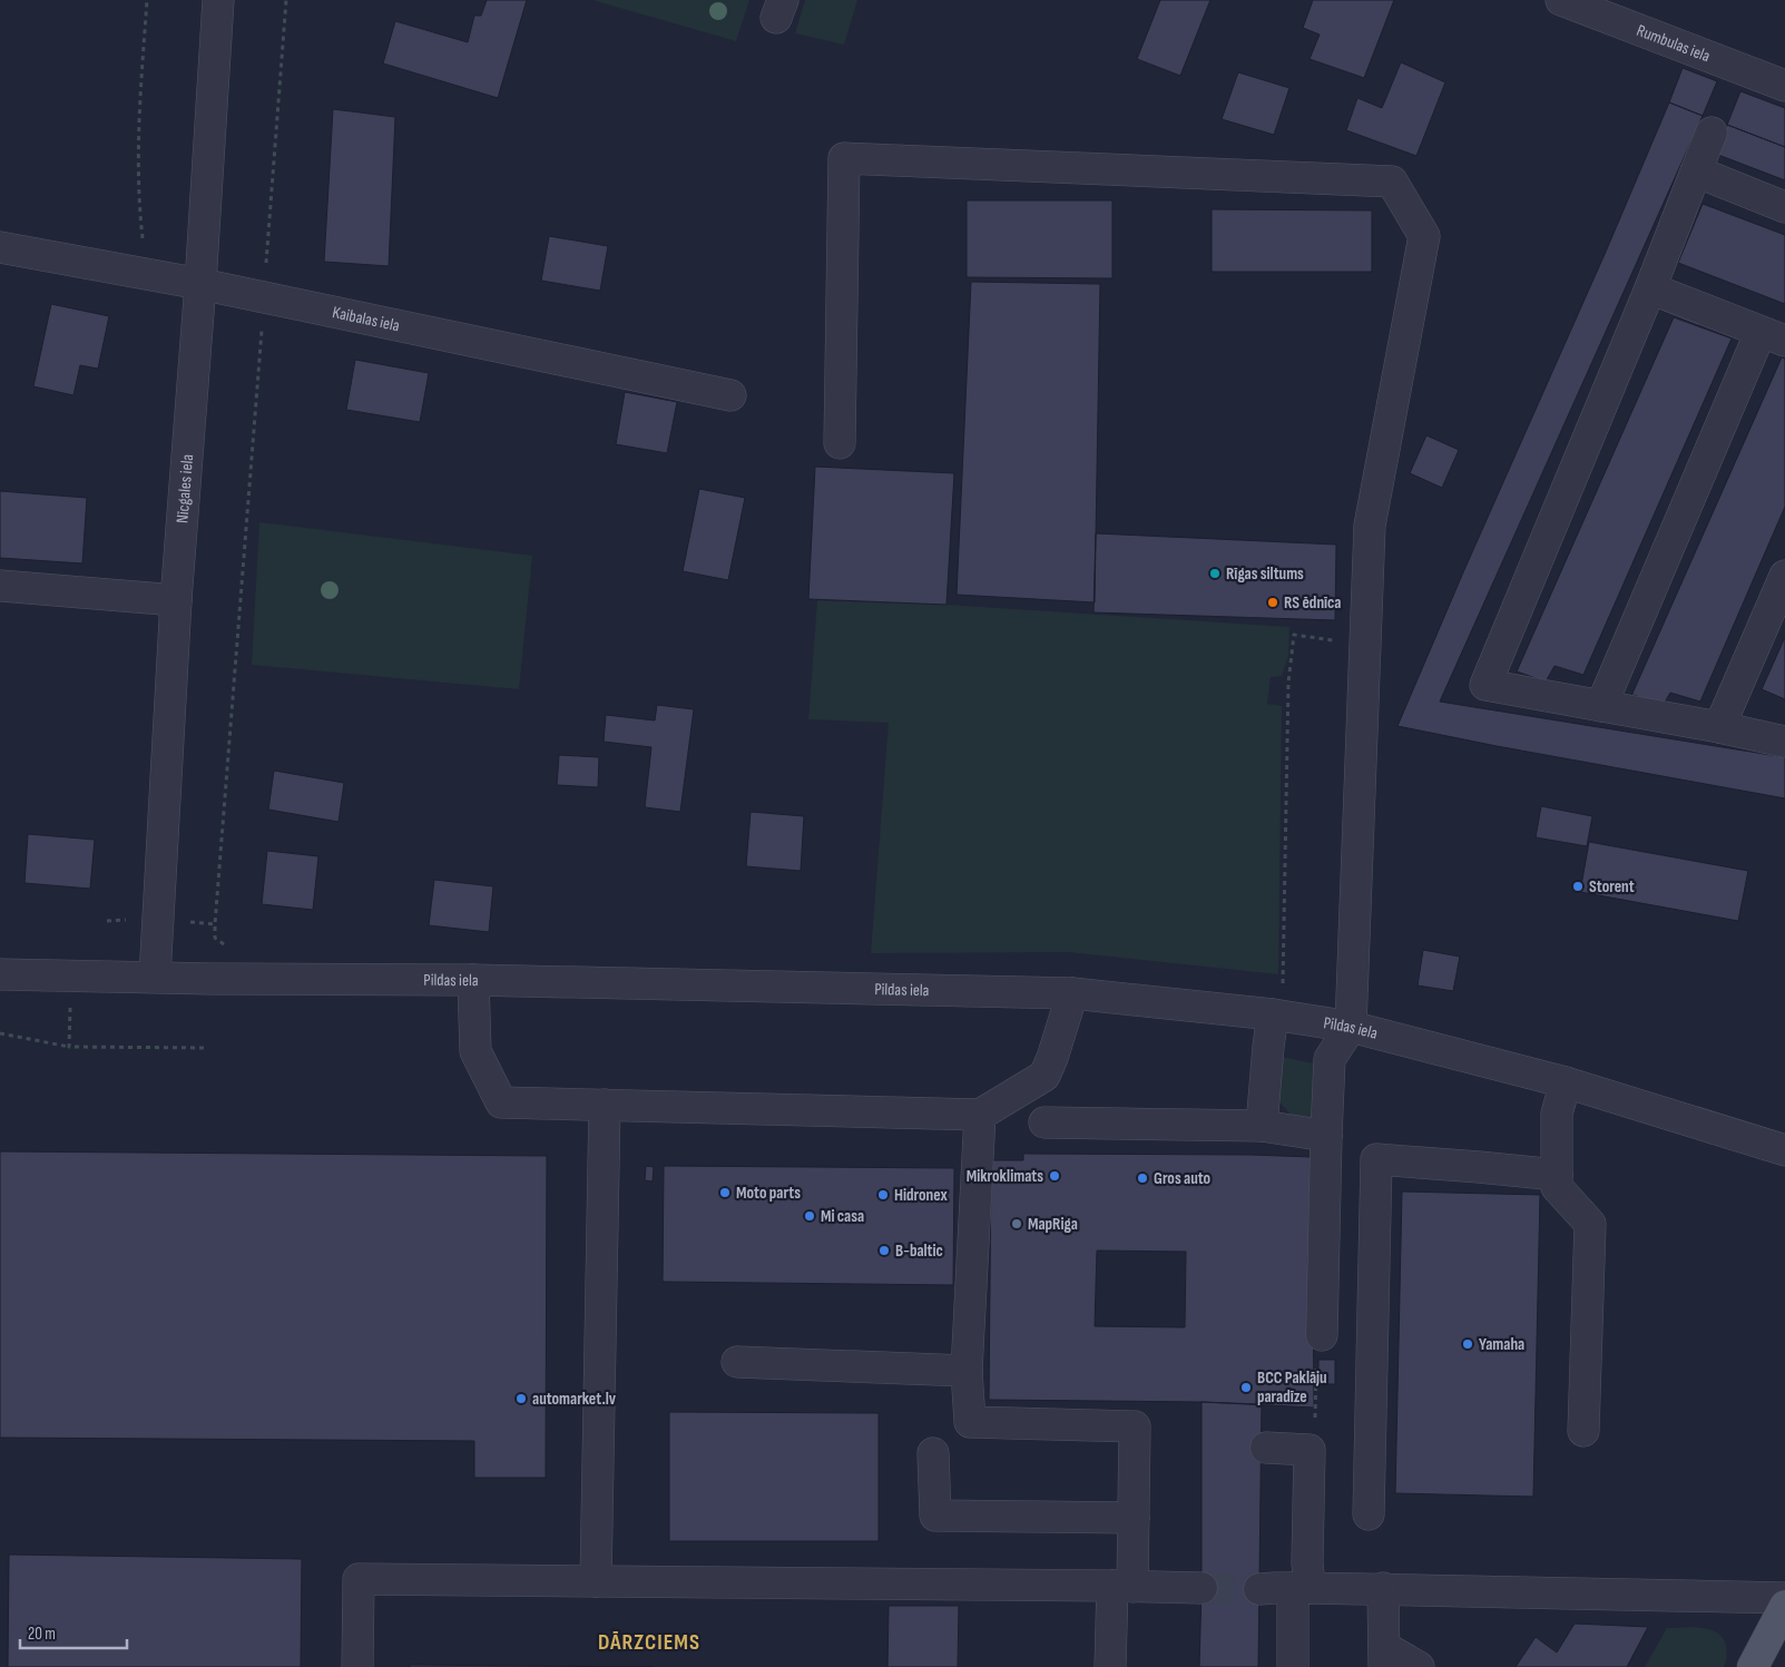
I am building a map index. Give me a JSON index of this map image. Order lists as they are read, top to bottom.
{
  "streets": {
    "street": [
      "Rumbulas iela",
      "Kaibalas iela",
      "Nīcgales iela",
      "Pildas iela"
    ]
  },
  "crossings": [
    ["Kaibalas iela", "Nīcgales iela"],
    ["Nīcgales iela", "Pildas iela"]
  ],
  "districts": ["DĀRZCIEMS"],
  "places": [
    "Rīgas siltums",
    "RS ēdnīca",
    "Storent",
    "Mikroklimats",
    "Gros auto",
    "Moto parts",
    "Hidronex",
    "Mi casa",
    "MapRiga",
    "B-baltic",
    "Yamaha",
    "BCC Paklāju paradīze",
    "automarket.lv"
  ],
  "scale_bar": "20 m"
}
